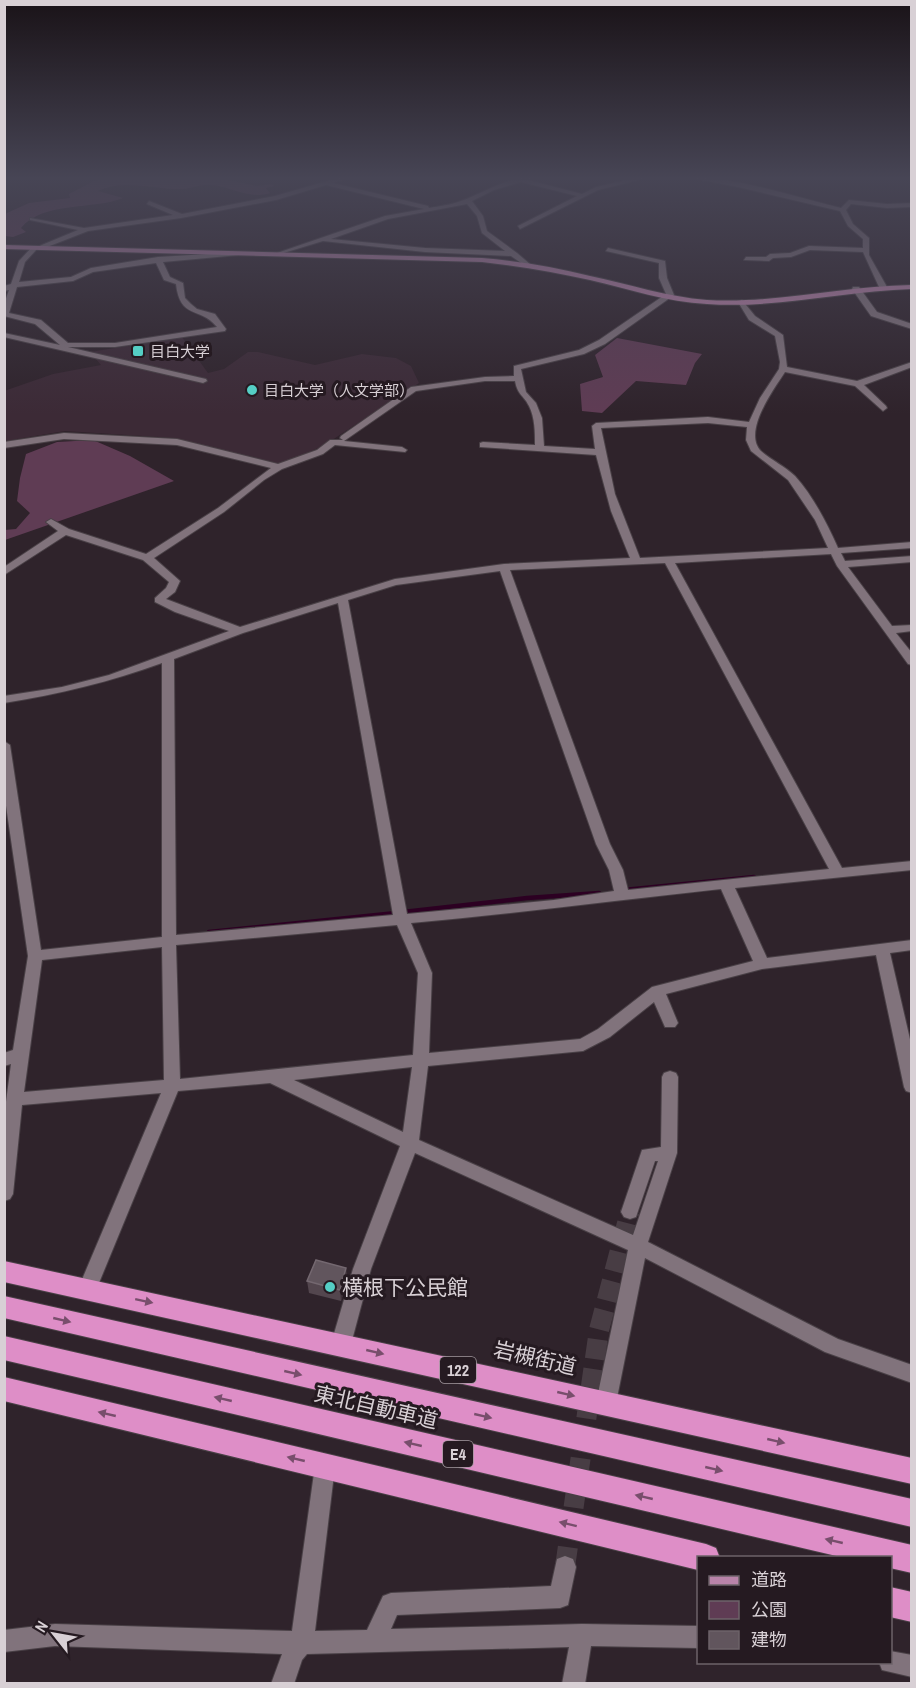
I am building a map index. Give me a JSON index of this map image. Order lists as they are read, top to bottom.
{
  "streets": {
    "highway": [
      "岩槻街道",
      "122",
      "東北自動車道",
      "E4"
    ]
  },
  "places": {
    "transit": ["目白大学"],
    "other": ["目白大学（人文学部）", "横根下公民館"]
  },
  "legend": ["道路", "公園", "建物"],
  "north": "top left"
}
